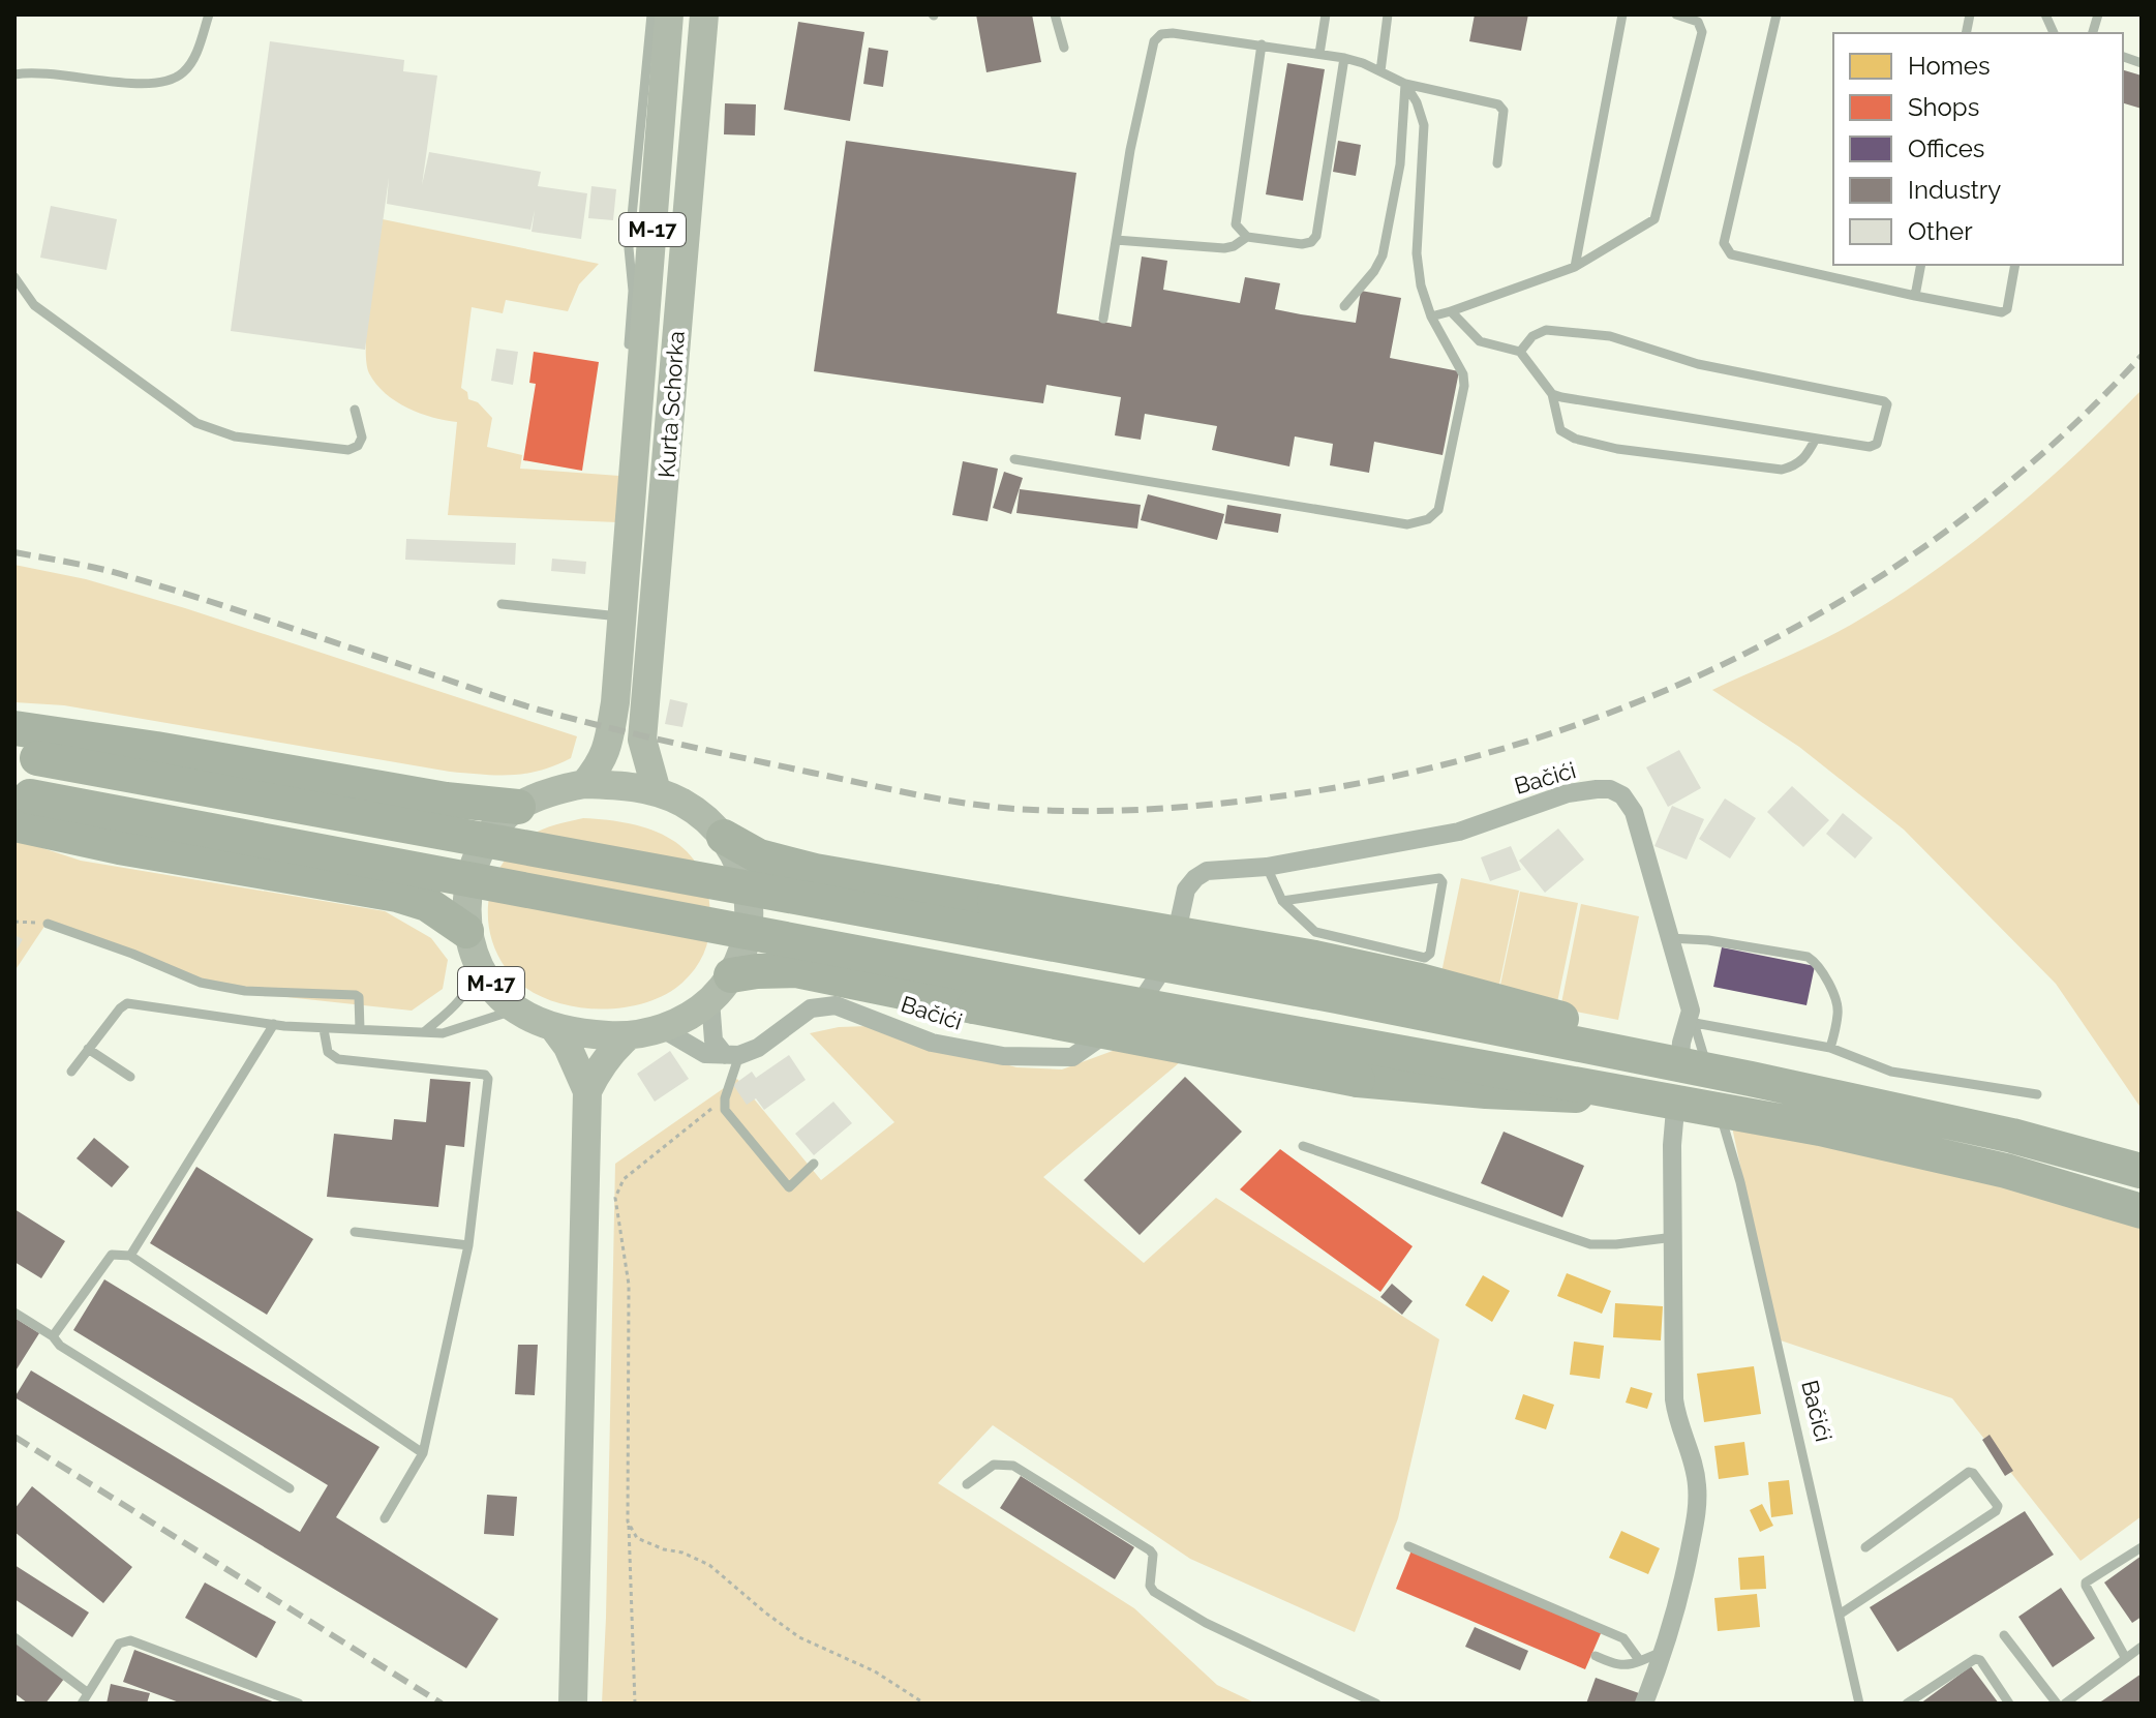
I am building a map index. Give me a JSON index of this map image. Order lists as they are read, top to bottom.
{
  "streets": {
    "main road": ["M-17", "Kurta Schorka"],
    "street": ["Bačići"]
  },
  "crossings": [
    ["M-17", "Kurta Schorka"]
  ],
  "legend": [
    "Homes",
    "Shops",
    "Offices",
    "Industry",
    "Other"
  ]
}
